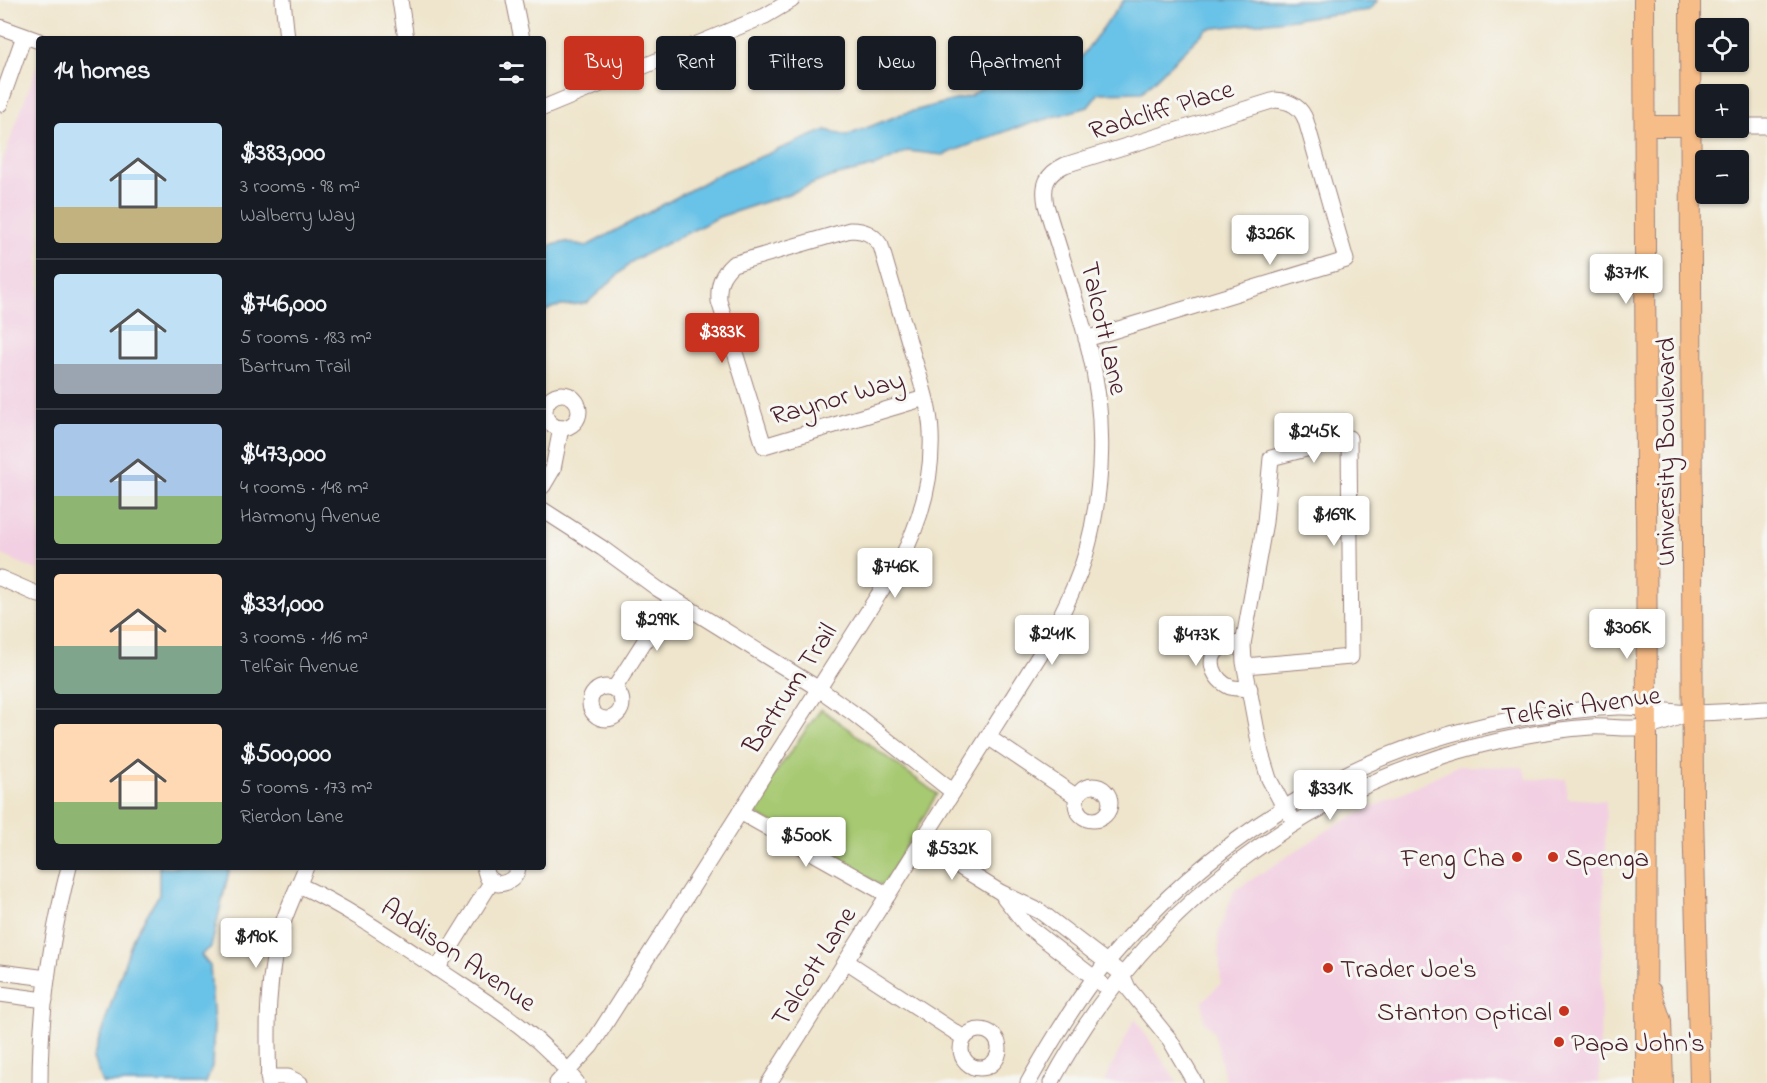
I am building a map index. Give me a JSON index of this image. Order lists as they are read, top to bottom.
{
  "streets": {
    "main road": ["University Boulevard"],
    "street": [
      "Radcliff Place",
      "Talcott Lane",
      "Raynor Way",
      "Bartrum Trail",
      "Telfair Avenue",
      "Addison Avenue"
    ]
  },
  "crossings": [
    ["Radcliff Place", "Talcott Lane"],
    ["Raynor Way", "Bartrum Trail"],
    ["University Boulevard", "Telfair Avenue"],
    ["Bartrum Trail", "Addison Avenue"]
  ],
  "places": [
    "Feng Cha",
    "Spenga",
    "Trader Joe's",
    "Stanton Optical",
    "Papa John's"
  ],
  "page": {
    "map_buttons": ["+", "−"],
    "chip": [
      "Buy",
      "Rent",
      "Filters",
      "New",
      "Apartment"
    ],
    "heading": "14 homes",
    "list": [
      {
        "name": "$383,000",
        "note": "3 rooms · 98 m² · Walberry Way"
      },
      {
        "name": "$746,000",
        "note": "5 rooms · 183 m² · Bartrum Trail"
      },
      {
        "name": "$473,000",
        "note": "4 rooms · 148 m² · Harmony Avenue"
      },
      {
        "name": "$331,000",
        "note": "3 rooms · 116 m² · Telfair Avenue"
      },
      {
        "name": "$500,000",
        "note": "5 rooms · 173 m² · Rierdon Lane"
      }
    ],
    "price": [
      "$326K",
      "$371K",
      "$383K",
      "$245K",
      "$169K",
      "$746K",
      "$299K",
      "$306K",
      "$241K",
      "$473K",
      "$331K",
      "$500K",
      "$532K",
      "$190K"
    ]
  }
}
